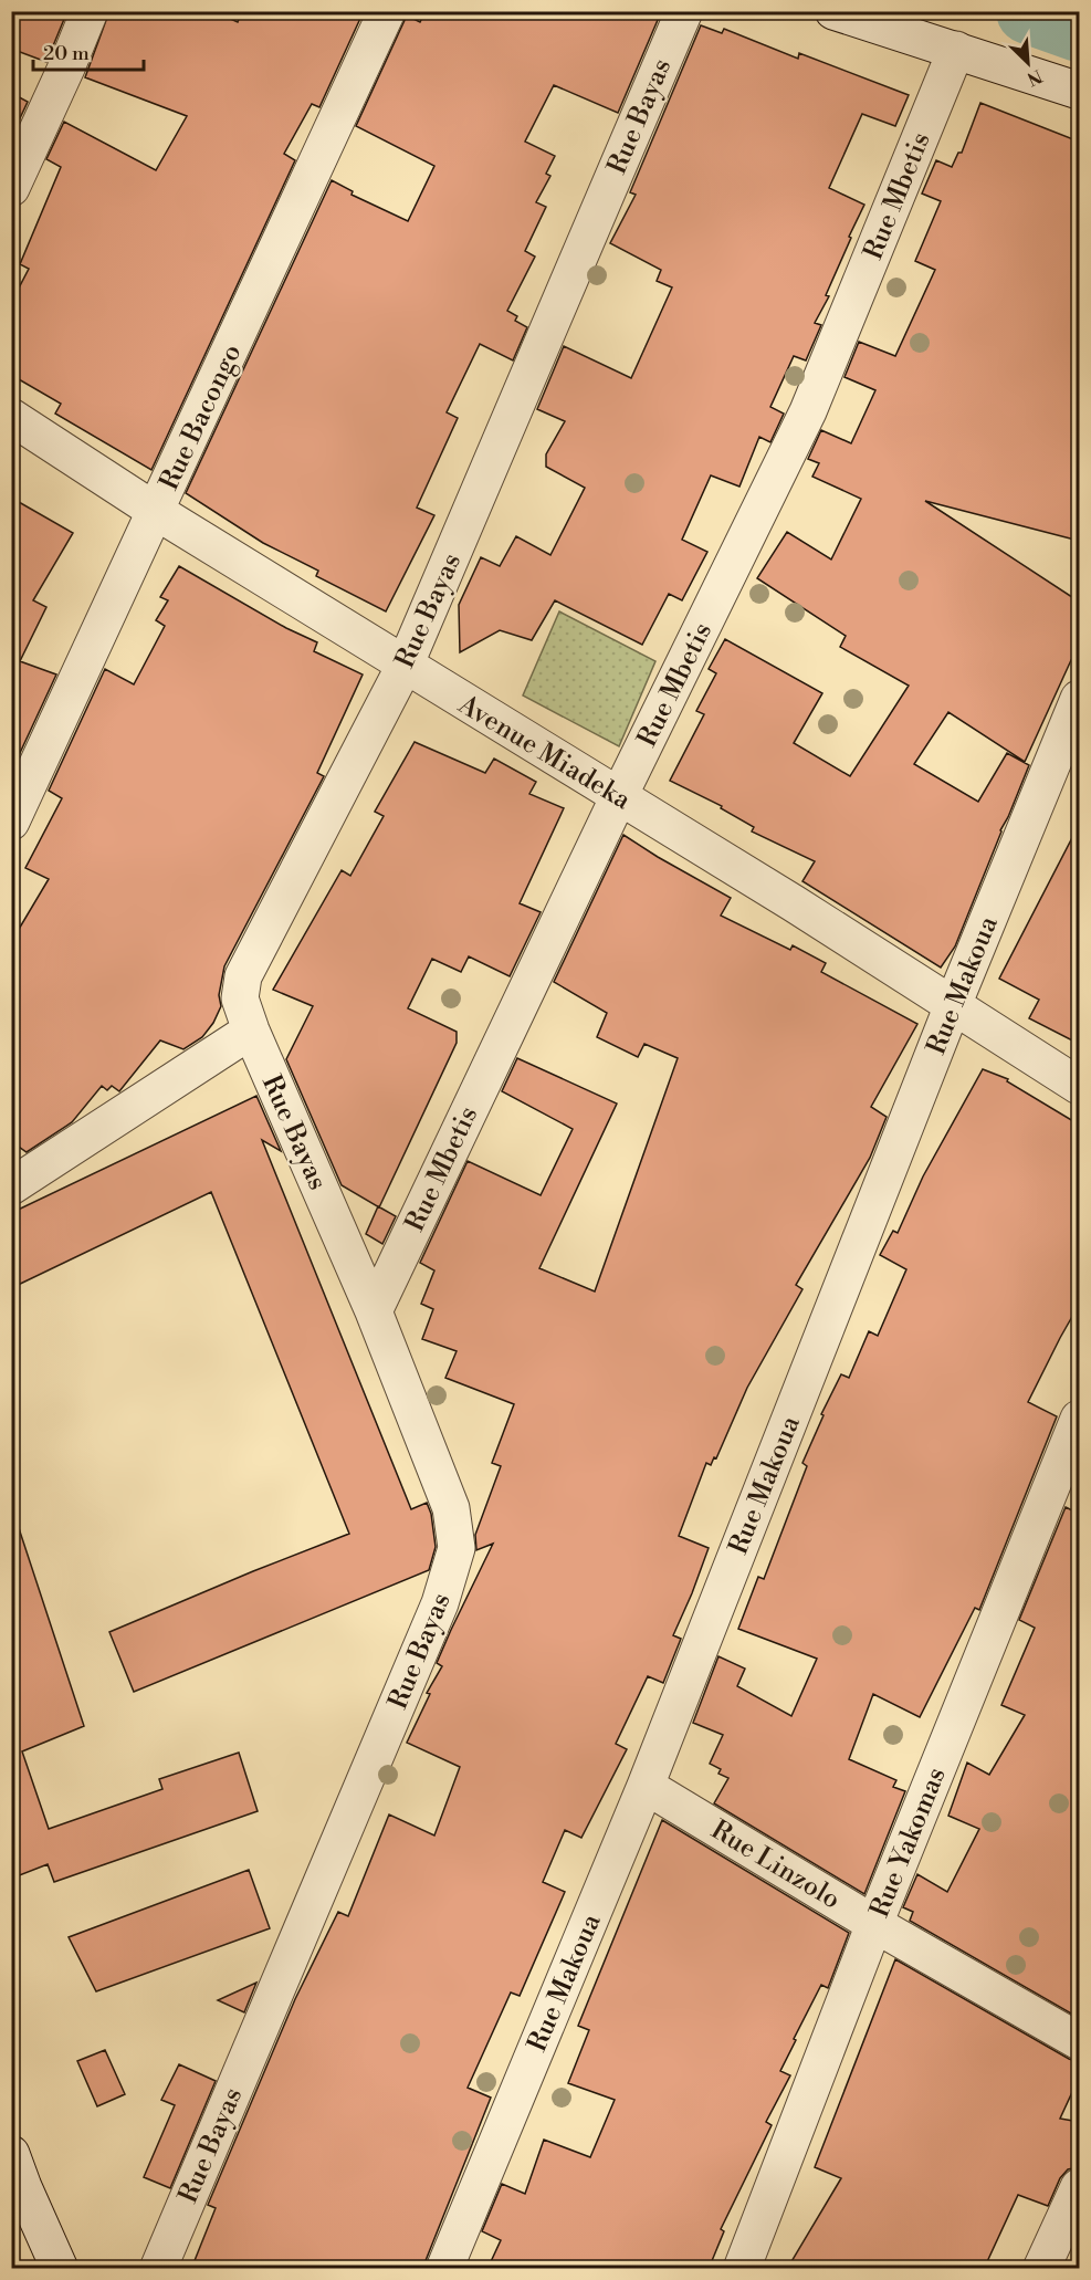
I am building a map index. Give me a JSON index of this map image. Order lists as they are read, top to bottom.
{
  "streets": {
    "street": [
      "Rue Bayas",
      "Rue Mbetis",
      "Rue Bacongo",
      "Avenue Miadeka",
      "Rue Makoua",
      "Rue Yakomas",
      "Rue Linzolo"
    ]
  },
  "crossings": [
    ["Rue Bayas", "Rue Mbetis"],
    ["Rue Bayas", "Avenue Miadeka"],
    ["Rue Mbetis", "Avenue Miadeka"],
    ["Rue Bacongo", "Avenue Miadeka"],
    ["Avenue Miadeka", "Rue Makoua"],
    ["Rue Makoua", "Rue Linzolo"],
    ["Rue Yakomas", "Rue Linzolo"]
  ],
  "scale_bar": "20 m",
  "north": "bottom right"
}
